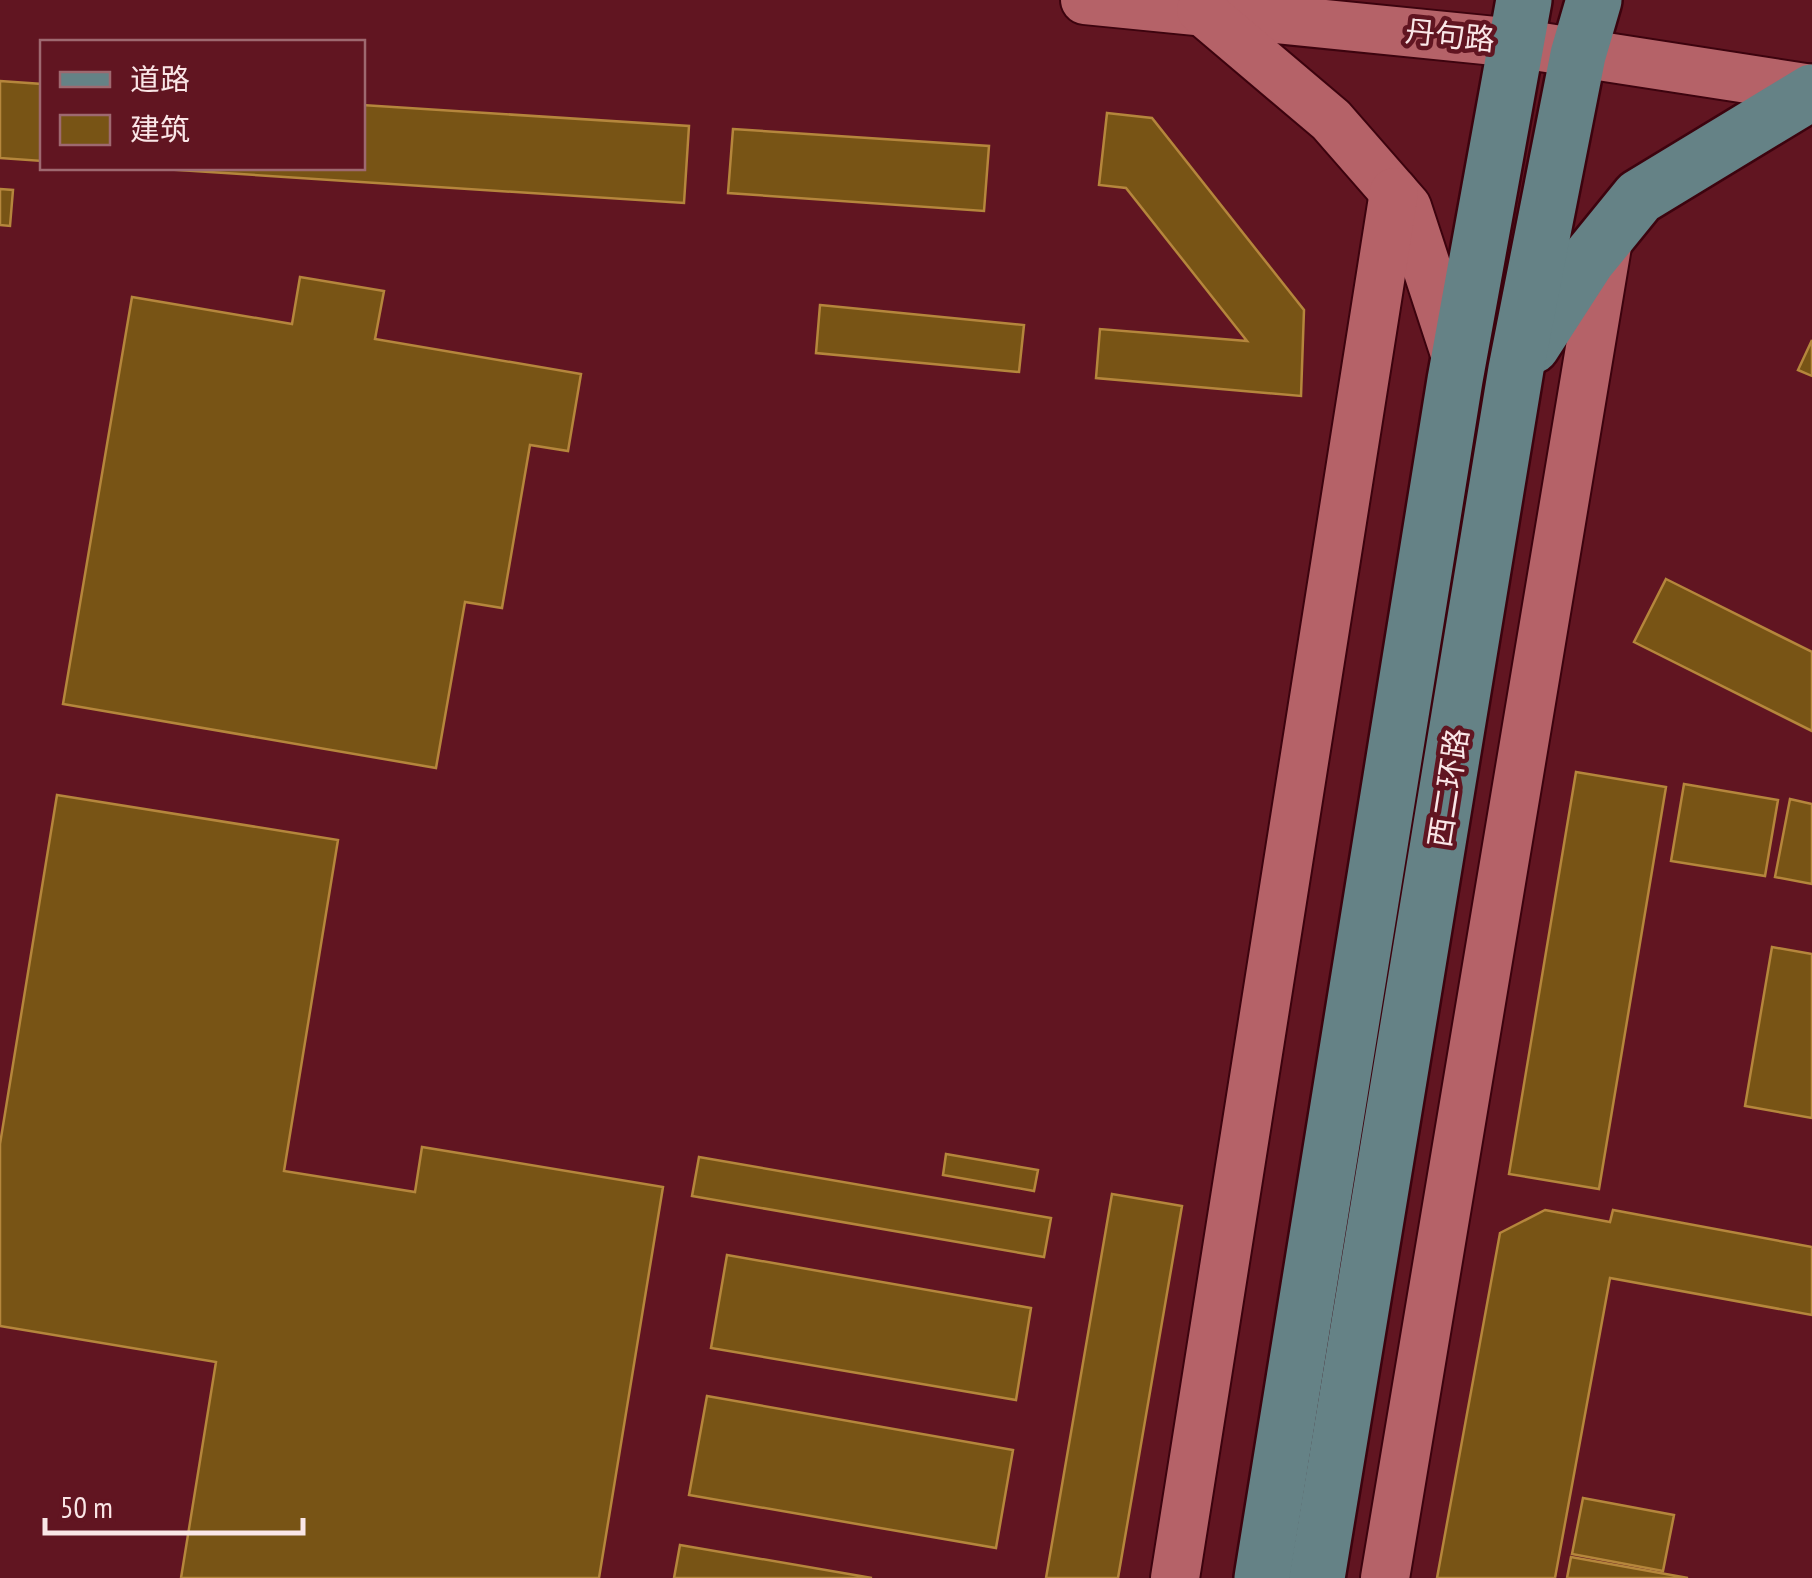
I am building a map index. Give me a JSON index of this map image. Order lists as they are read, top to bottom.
{
  "streets": {
    "main road": ["西二环路"],
    "street": ["丹句路"]
  },
  "crossings": [
    ["丹句路", "西二环路"]
  ],
  "legend": ["道路", "建筑"],
  "scale_bar": "50 m"
}
